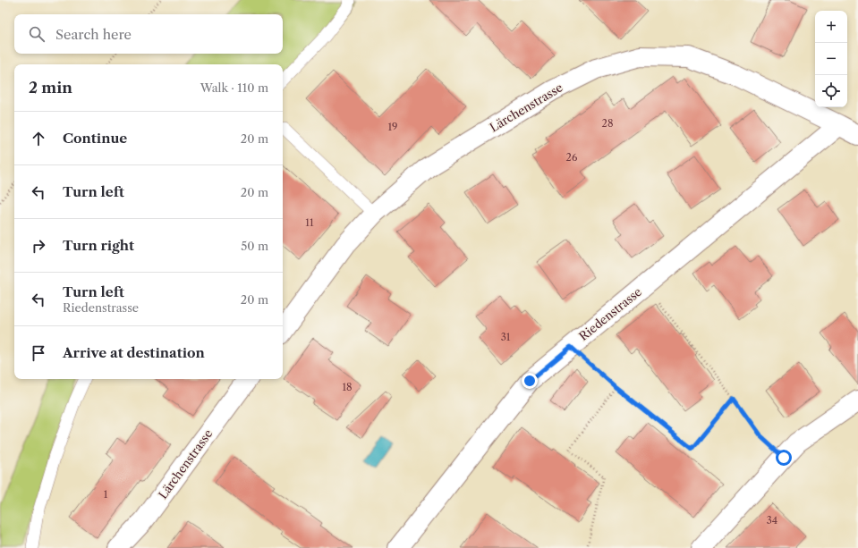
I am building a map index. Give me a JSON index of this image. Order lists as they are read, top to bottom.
{
  "streets": {
    "street": ["Lärchenstrasse", "Riedenstrasse"]
  },
  "crossings": [
    ["Lärchenstrasse", "Riedenstrasse"]
  ],
  "house_numbers": [
    "28",
    "19",
    "26",
    "11",
    "31",
    "18",
    "1",
    "34"
  ],
  "page": {
    "map_buttons": ["+", "−"],
    "search": "Search here",
    "heading": ["2 min", "Walk · 110 m"],
    "list": [
      ["Continue", "20 m"],
      ["Turn left", "20 m"],
      ["Turn right", "50 m"],
      ["Turn left", "Riedenstrasse", "20 m"],
      "Arrive at destination"
    ]
  }
}
